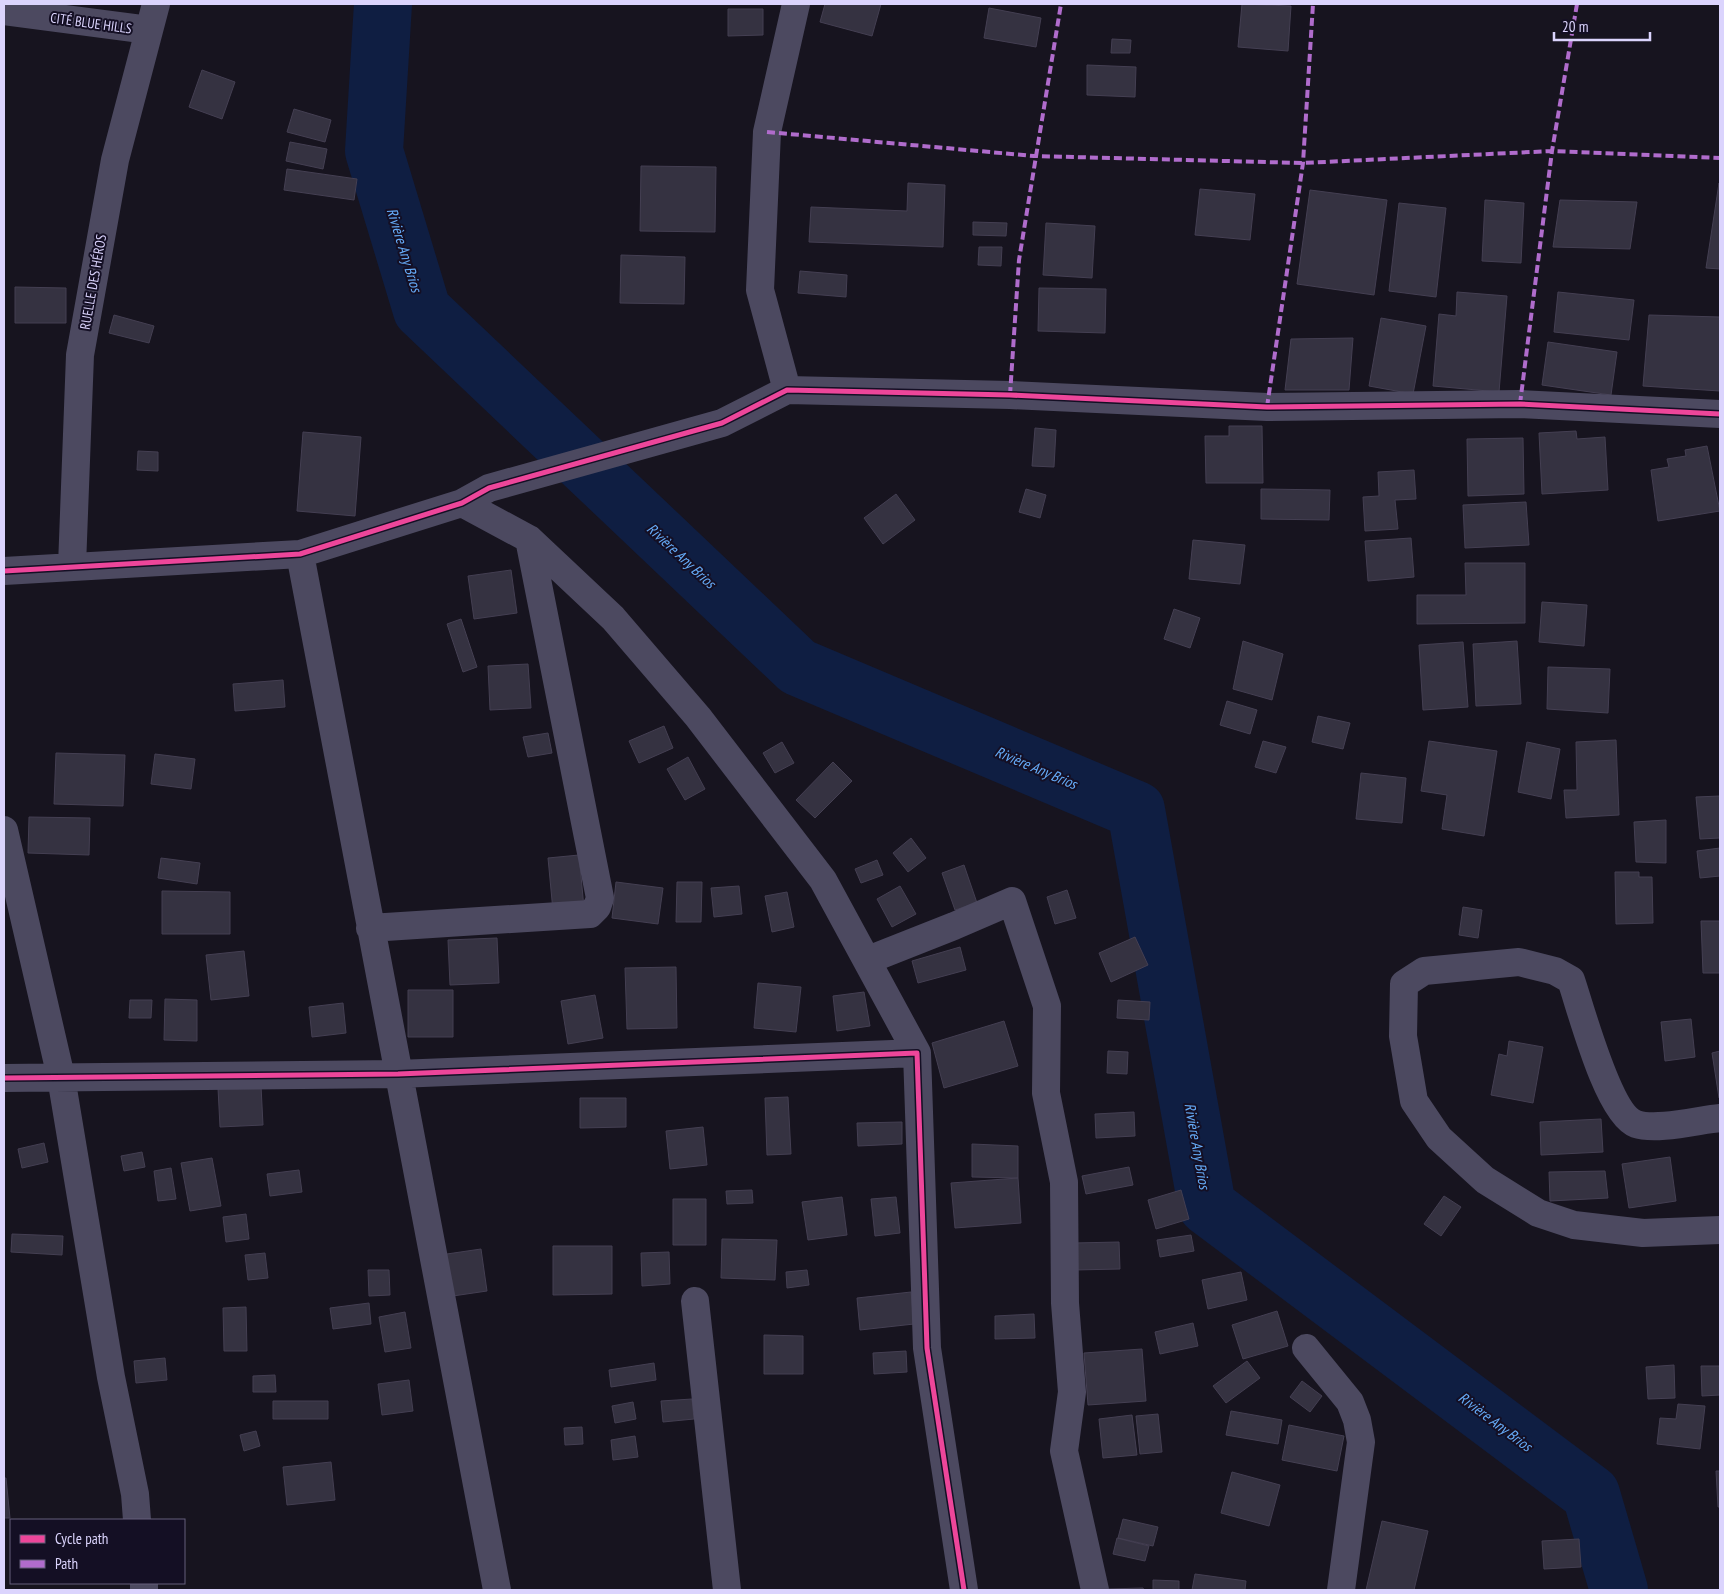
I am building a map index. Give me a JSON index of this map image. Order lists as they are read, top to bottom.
{
  "streets": {
    "street": ["CITÉ BLUE HILLS", "RUELLE DES HÉROS"]
  },
  "crossings": [
    ["CITÉ BLUE HILLS", "RUELLE DES HÉROS"]
  ],
  "water": ["Rivière Any Brios"],
  "legend": ["Cycle path", "Path"],
  "scale_bar": "20 m"
}
